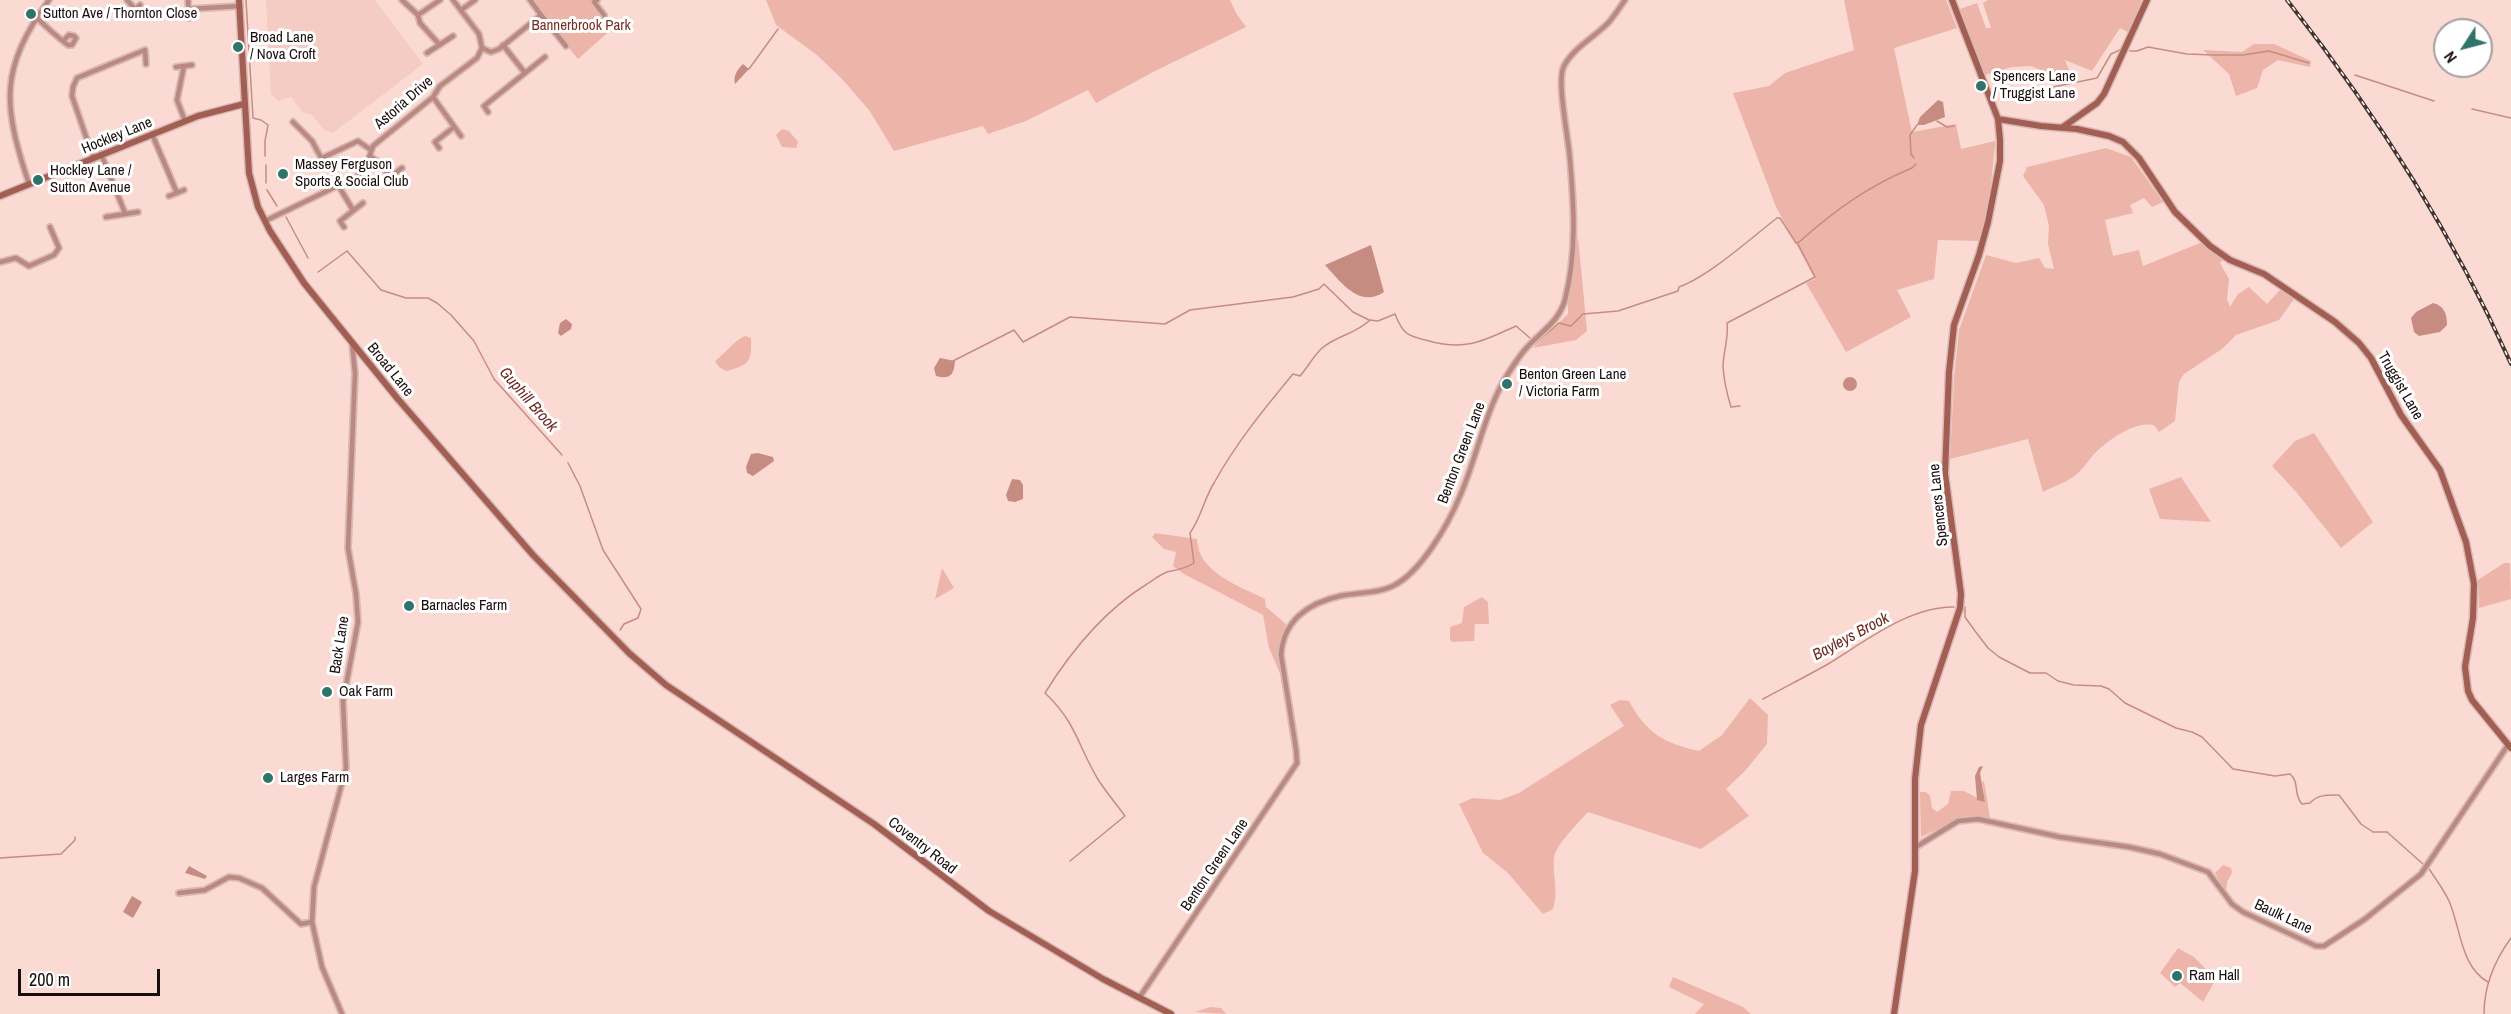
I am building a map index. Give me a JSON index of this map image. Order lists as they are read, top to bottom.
{
  "streets": {
    "street": [
      "Astoria Drive",
      "Hockley Lane",
      "Broad Lane",
      "Truggist Lane",
      "Benton Green Lane",
      "Spencers Lane",
      "Back Lane",
      "Coventry Road",
      "Baulk Lane"
    ]
  },
  "crossings": [
    ["Hockley Lane", "Broad Lane"],
    ["Broad Lane", "Back Lane"],
    ["Broad Lane", "Coventry Road"],
    ["Truggist Lane", "Spencers Lane"],
    ["Truggist Lane", "Baulk Lane"],
    ["Benton Green Lane", "Coventry Road"],
    ["Spencers Lane", "Baulk Lane"]
  ],
  "water": ["Guphill Brook", "Bayleys Brook"],
  "parks": ["Bannerbrook Park"],
  "places": [
    "Sutton Ave / Thornton Close",
    "Broad Lane / Nova Croft",
    "Spencers Lane / Truggist Lane",
    "Massey Ferguson Sports & Social Club",
    "Hockley Lane / Sutton Avenue",
    "Benton Green Lane / Victoria Farm",
    "Barnacles Farm",
    "Oak Farm",
    "Larges Farm",
    "Ram Hall"
  ],
  "scale_bar": "200 m",
  "north": "bottom left"
}
